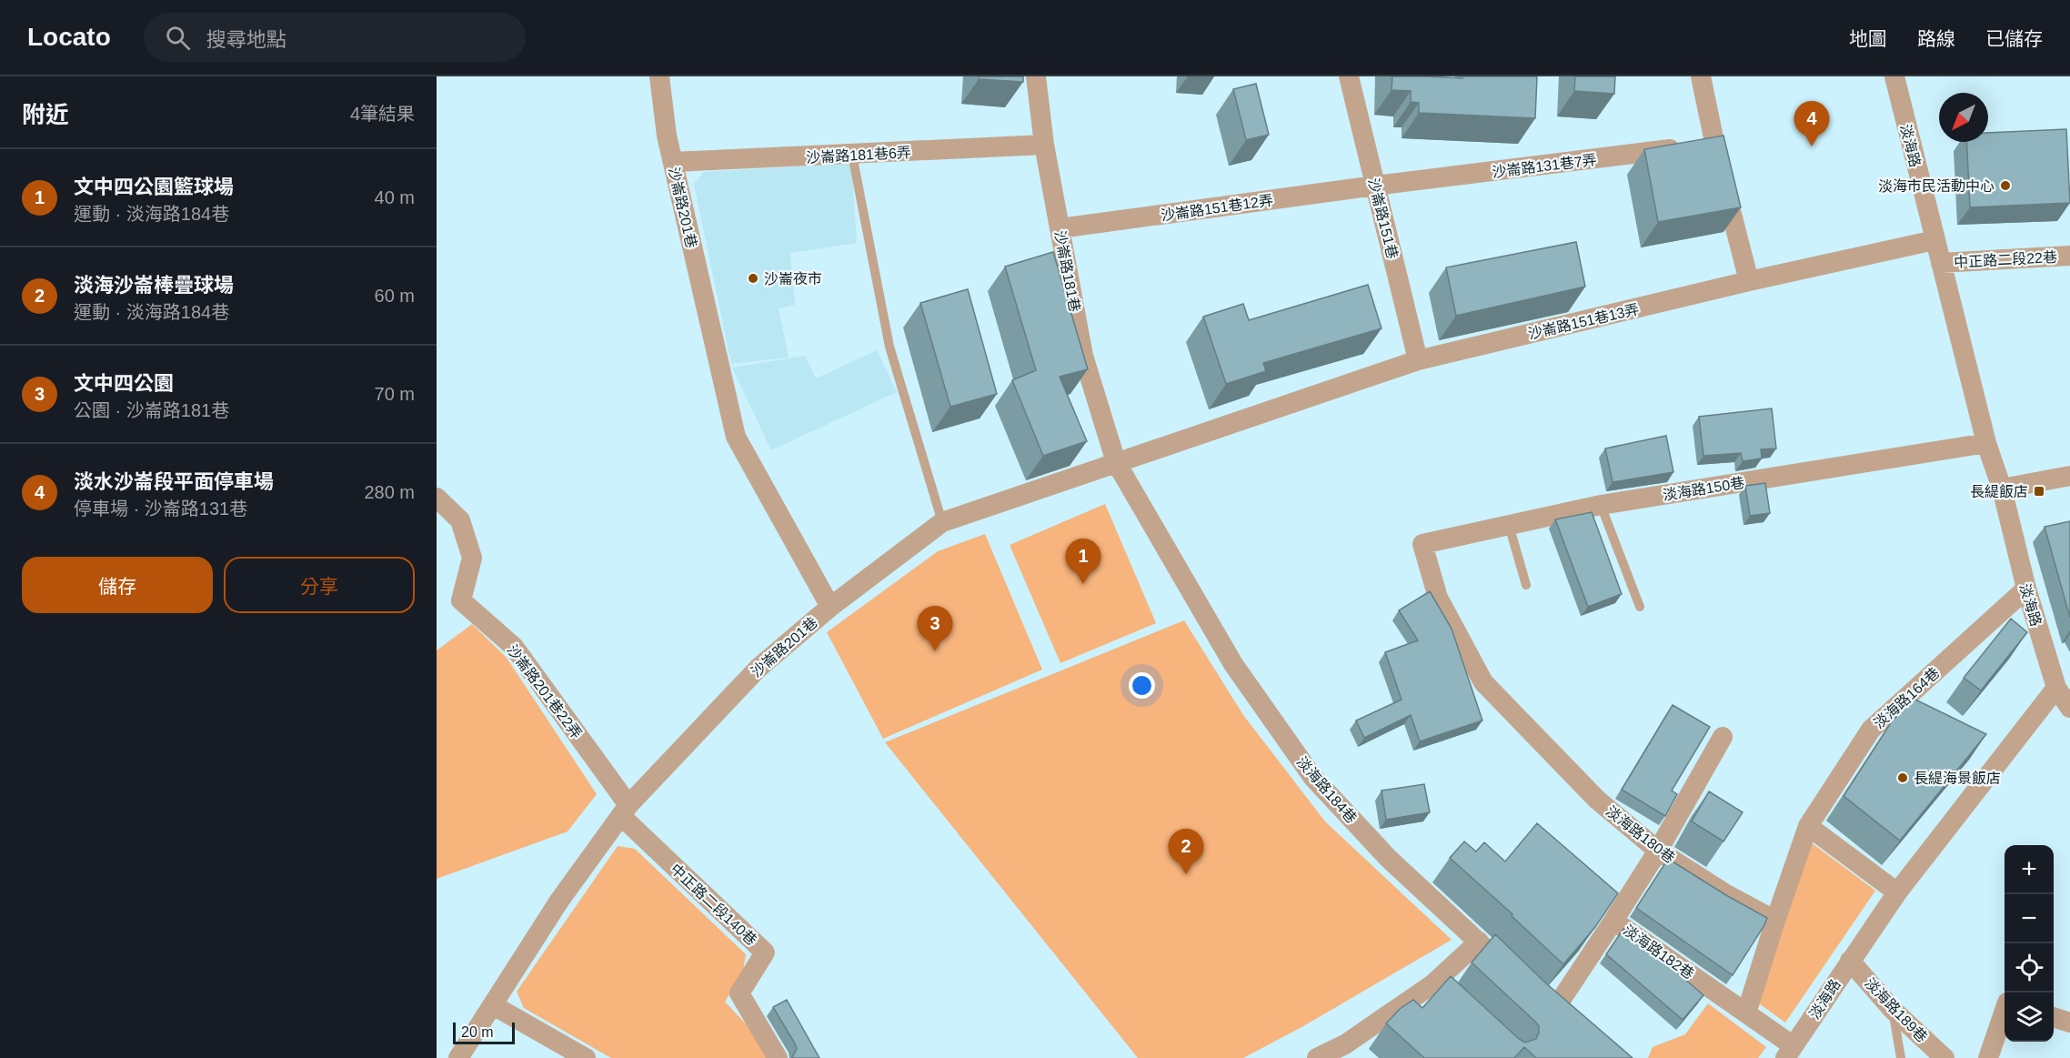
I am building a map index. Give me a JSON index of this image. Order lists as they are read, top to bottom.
{
  "streets": {
    "street": [
      "淡海路",
      "沙崙路181巷6弄",
      "沙崙路131巷7弄",
      "沙崙路201巷",
      "沙崙路151巷12弄",
      "沙崙路151巷",
      "中正路二段22巷",
      "沙崙路181巷",
      "沙崙路151巷13弄",
      "淡海路150巷",
      "沙崙路201巷22弄",
      "淡海路164巷",
      "淡海路184巷",
      "淡海路180巷",
      "中正路二段140巷",
      "淡海路182巷",
      "淡海路189巷"
    ]
  },
  "crossings": [
    ["淡海路", "中正路二段22巷"],
    ["淡海路", "沙崙路151巷13弄"],
    ["淡海路", "淡海路150巷"],
    ["淡海路", "淡海路164巷"],
    ["淡海路", "淡海路182巷"],
    ["淡海路", "淡海路189巷"],
    ["沙崙路181巷6弄", "沙崙路201巷"],
    ["沙崙路181巷6弄", "沙崙路181巷"],
    ["沙崙路131巷7弄", "沙崙路151巷12弄"],
    ["沙崙路131巷7弄", "沙崙路151巷"],
    ["沙崙路201巷", "沙崙路201巷22弄"],
    ["沙崙路201巷", "中正路二段140巷"],
    ["沙崙路151巷12弄", "沙崙路151巷"],
    ["沙崙路151巷12弄", "沙崙路181巷"],
    ["沙崙路151巷", "沙崙路151巷13弄"],
    ["沙崙路181巷", "淡海路184巷"],
    ["淡海路150巷", "淡海路180巷"],
    ["沙崙路201巷22弄", "中正路二段140巷"]
  ],
  "places": {
    "other": ["淡海市民活動中心", "沙崙夜市", "長緹海景飯店"],
    "transit": ["長緹飯店"]
  },
  "scale_bar": "20 m",
  "north": "bottom left",
  "page": {
    "header": "Locato",
    "search": "搜尋地點",
    "nav": ["地圖", "路線", "已儲存"],
    "heading": ["附近", "4筆結果"],
    "pins": [
      "4",
      "1",
      "3",
      "2"
    ],
    "list": [
      {
        "mark": "1",
        "name": "文中四公園籃球場",
        "note": "運動 · 淡海路184巷",
        "value": "40 m"
      },
      {
        "mark": "2",
        "name": "淡海沙崙棒疊球場",
        "note": "運動 · 淡海路184巷",
        "value": "60 m"
      },
      {
        "mark": "3",
        "name": "文中四公園",
        "note": "公園 · 沙崙路181巷",
        "value": "70 m"
      },
      {
        "mark": "4",
        "name": "淡水沙崙段平面停車場",
        "note": "停車場 · 沙崙路131巷",
        "value": "280 m"
      }
    ],
    "buttons": ["儲存", "分享"],
    "map_buttons": ["+", "−"],
    "scale": "20 m"
  }
}
